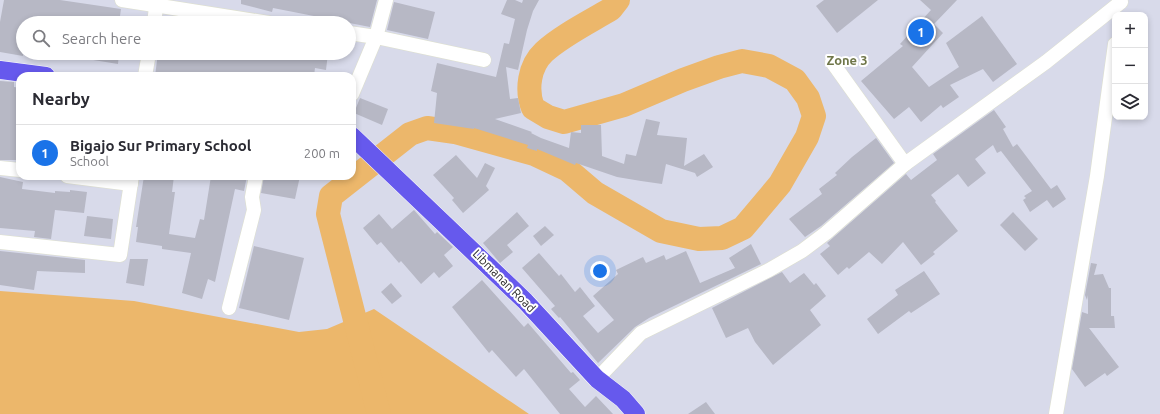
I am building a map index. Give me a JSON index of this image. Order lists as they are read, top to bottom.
{
  "streets": {
    "main road": ["Libmanan Road"]
  },
  "districts": ["Zone 3"],
  "page": {
    "map_buttons": ["+", "−"],
    "search": "Search here",
    "pins": "1",
    "heading": "Nearby",
    "list": [
      {
        "mark": "1",
        "name": "Bigajo Sur Primary School",
        "note": "School",
        "value": "200 m"
      }
    ]
  }
}
